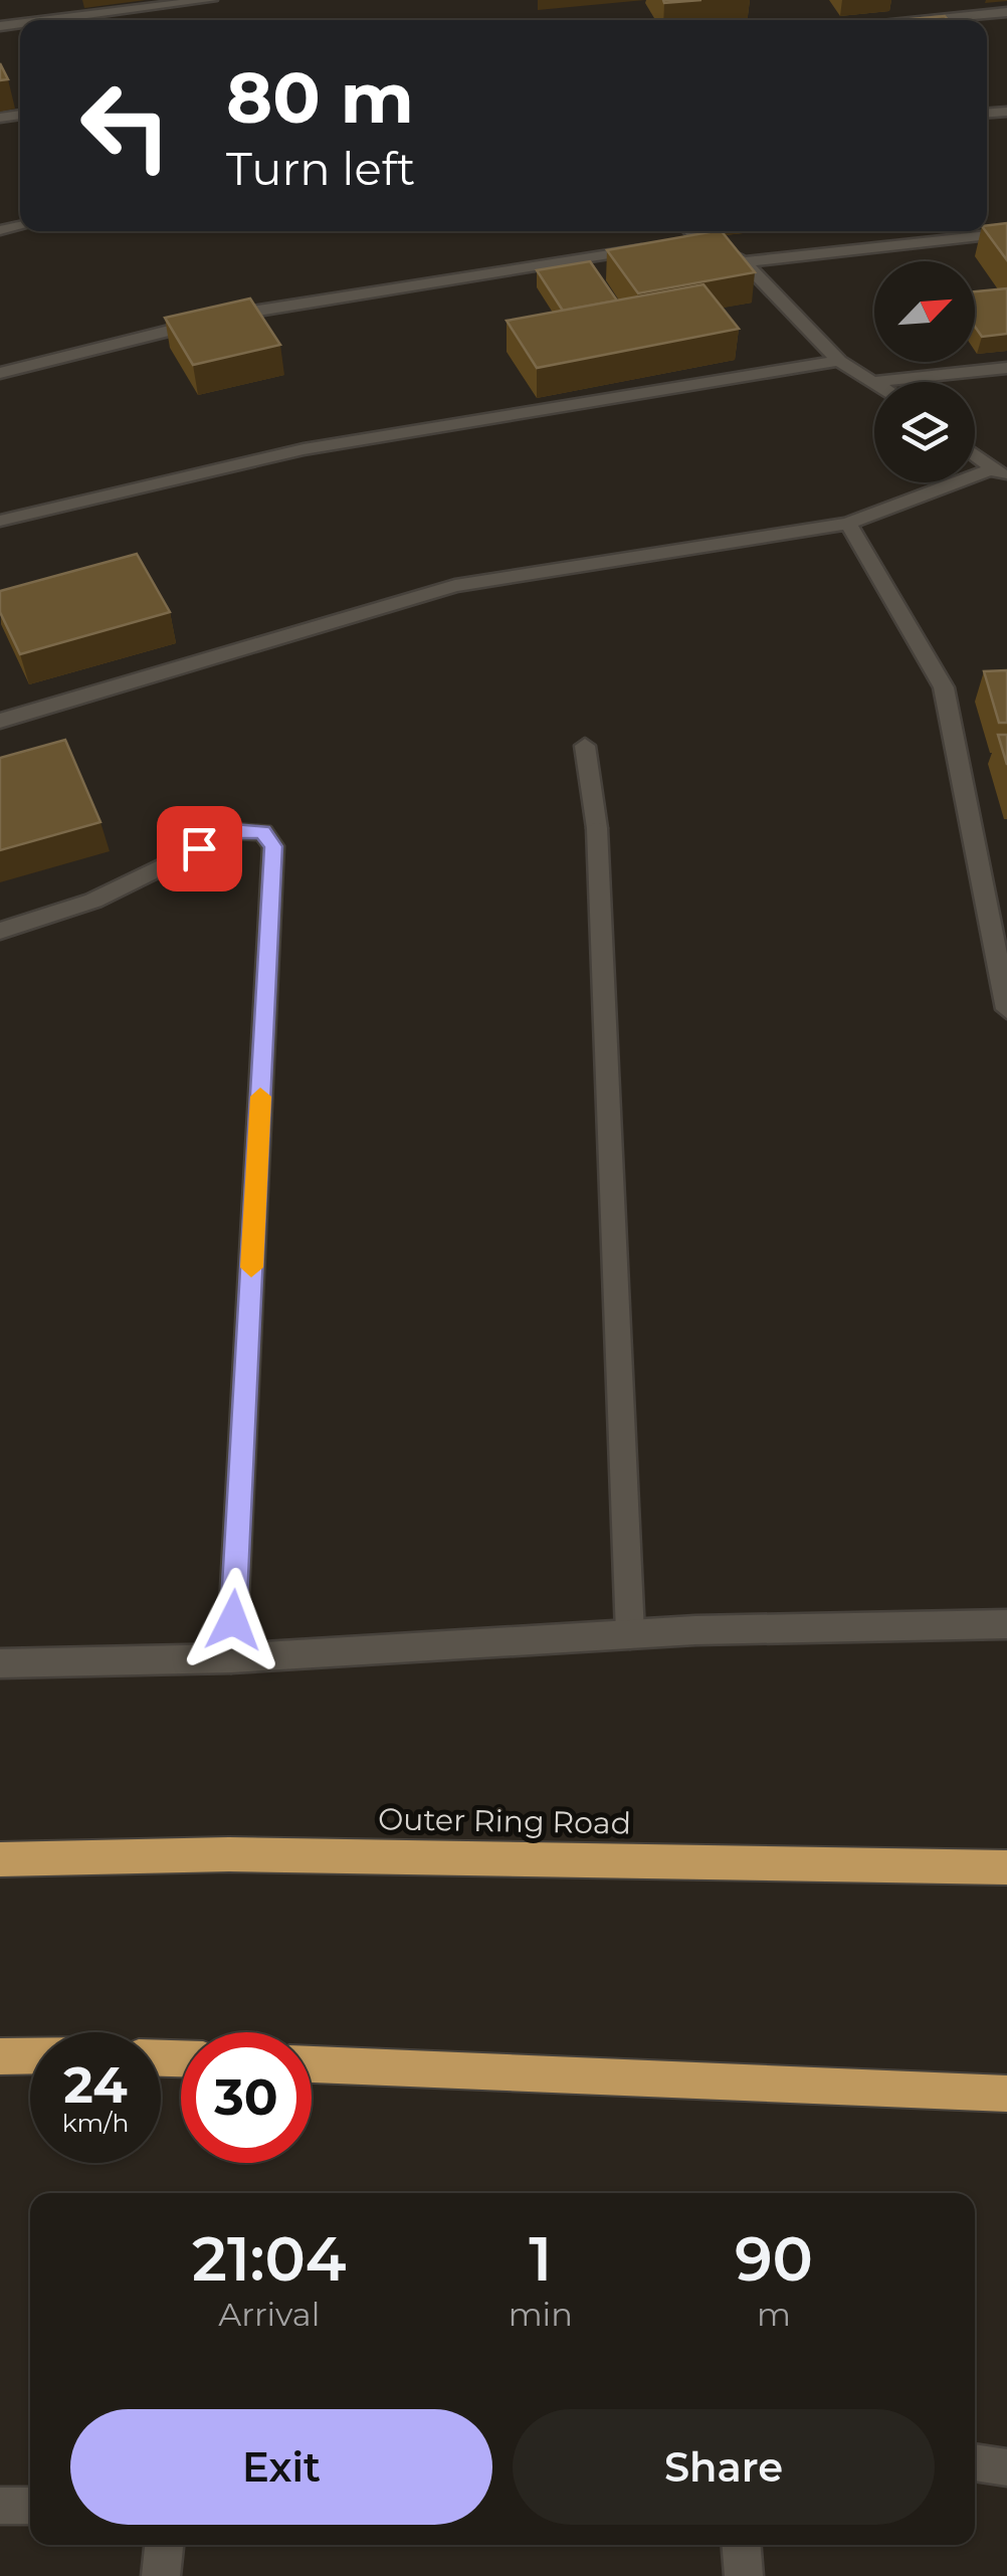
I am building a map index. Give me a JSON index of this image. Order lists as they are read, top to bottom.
{
  "streets": {
    "highway": ["Outer Ring Road"]
  },
  "north": "top right",
  "page": {
    "turn": ["80 m", "Turn left"],
    "speed": "24 km/h",
    "limit": "30",
    "eta": [
      "21:04",
      "Arrival",
      "1",
      "min",
      "90",
      "m"
    ],
    "buttons": ["Exit", "Share"]
  }
}
